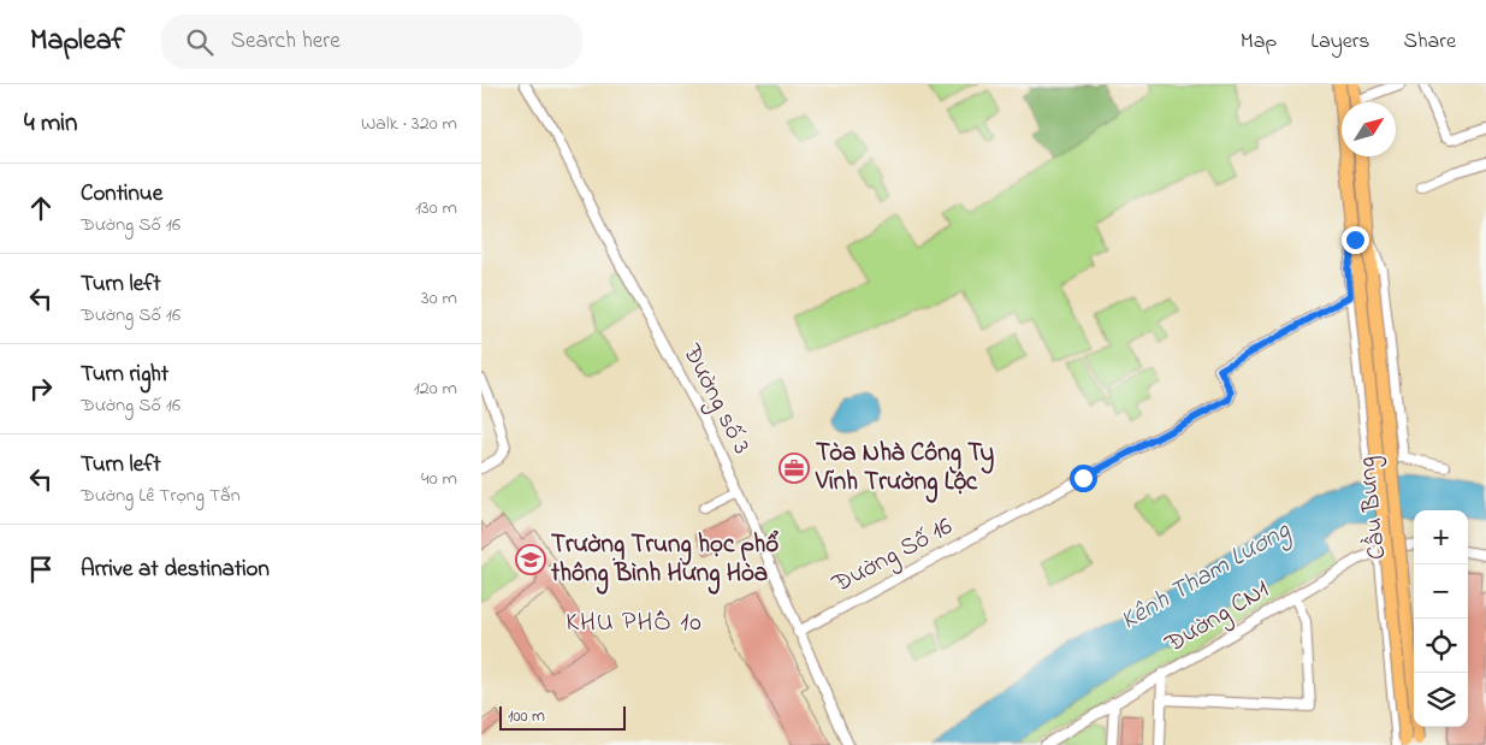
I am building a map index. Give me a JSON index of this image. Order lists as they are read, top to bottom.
{
  "streets": {
    "main road": ["Cầu Bưng"],
    "street": ["Đường số 3", "Đường Số 16", "Đường CN1"]
  },
  "crossings": [
    ["Đường số 3", "Đường Số 16"]
  ],
  "districts": ["KHU PHỐ 10"],
  "water": ["Kênh Tham Lương"],
  "places": {
    "office": ["Tòa Nhà Công Ty Vĩnh Trường Lộc"],
    "school or university": ["Trường Trung học phổ thông Bình Hưng Hòa"]
  },
  "scale_bar": "100 m",
  "north": "top right",
  "page": {
    "header": "Mapleaf",
    "search": "Search here",
    "nav": ["Map", "Layers", "Share"],
    "heading": ["4 min", "Walk · 320 m"],
    "list": [
      ["Continue", "Đường Số 16", "130 m"],
      ["Turn left", "Đường Số 16", "30 m"],
      ["Turn right", "Đường Số 16", "120 m"],
      ["Turn left", "Đường Lê Trọng Tấn", "40 m"],
      "Arrive at destination"
    ],
    "map_buttons": ["+", "−"],
    "scale": "100 m"
  }
}
